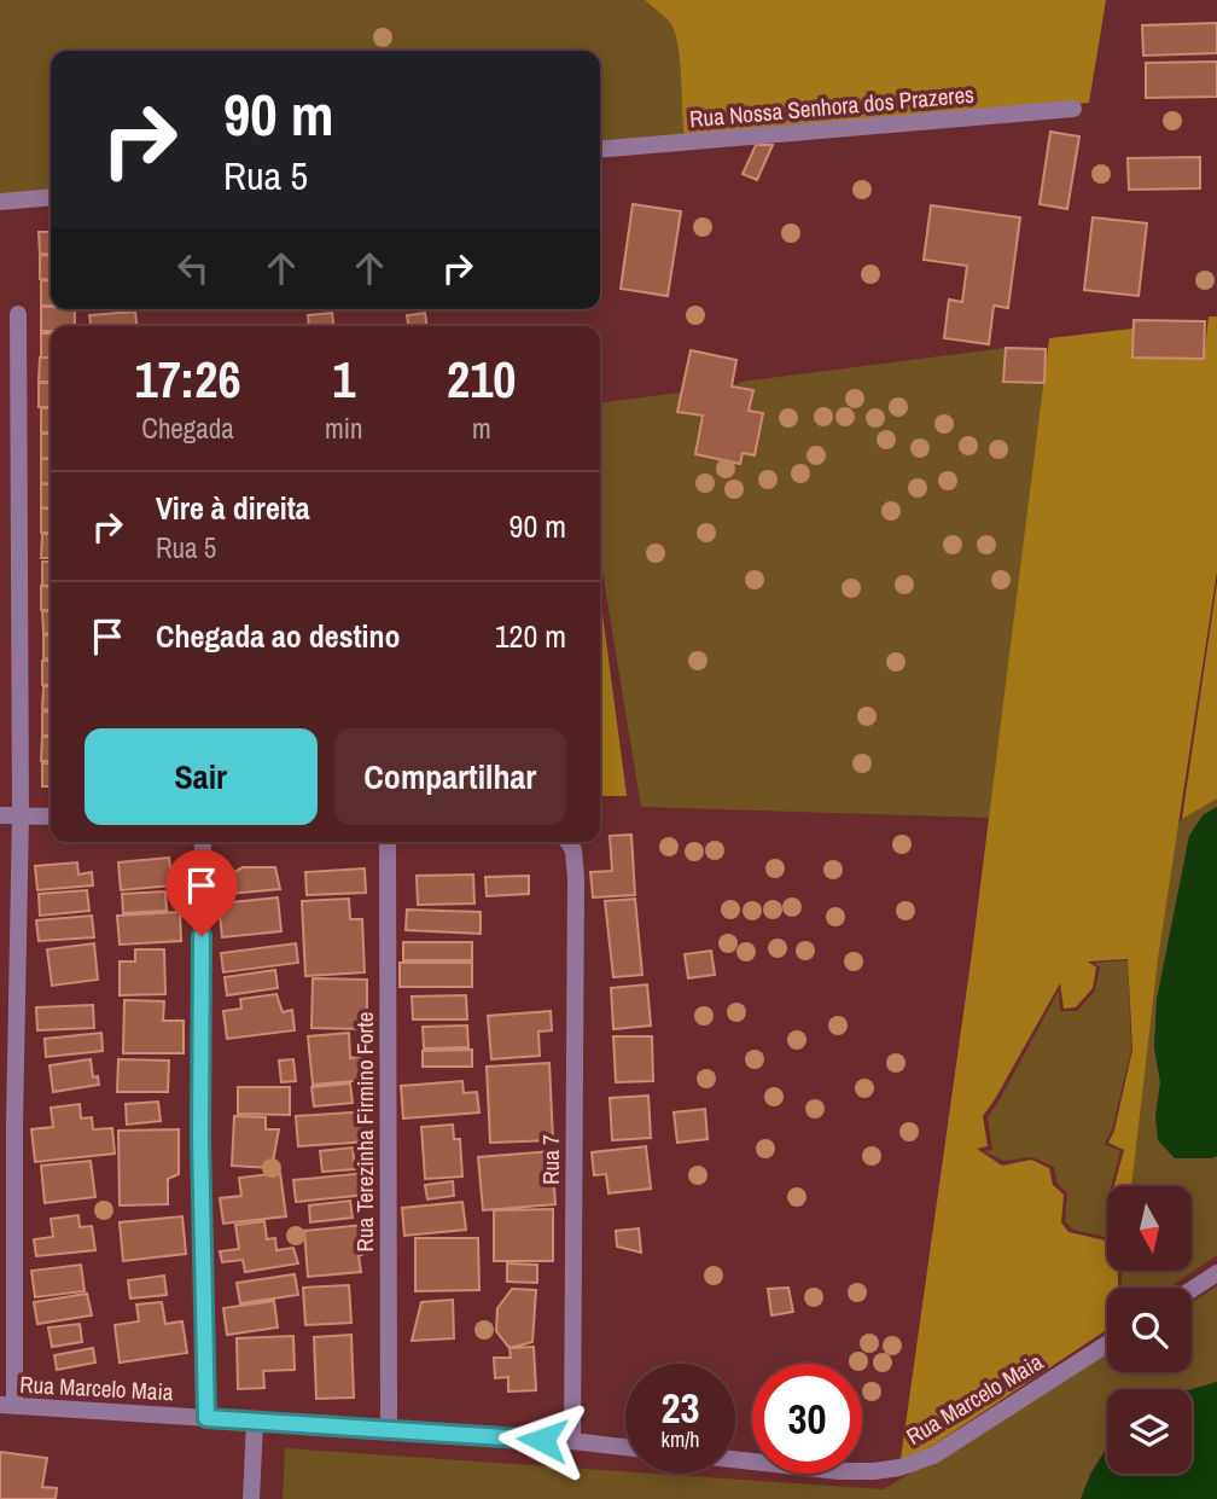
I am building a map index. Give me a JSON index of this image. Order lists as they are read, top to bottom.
{
  "streets": {
    "street": [
      "Rua Nossa Senhora dos Prazeres",
      "Rua Terezinha Firmino Forte",
      "Rua 7",
      "Rua Marcelo Maia"
    ]
  },
  "crossings": [
    ["Rua Terezinha Firmino Forte", "Rua Marcelo Maia"],
    ["Rua 7", "Rua Marcelo Maia"]
  ],
  "north": "bottom",
  "page": {
    "turn": ["90 m", "Rua 5"],
    "eta": [
      "17:26",
      "Chegada",
      "1",
      "min",
      "210",
      "m"
    ],
    "list": [
      {
        "name": "Vire à direita",
        "note": "Rua 5",
        "value": "90 m"
      },
      {
        "name": "Chegada ao destino",
        "value": "120 m"
      }
    ],
    "buttons": ["Sair", "Compartilhar"],
    "speed": "23 km/h",
    "limit": "30"
  }
}
